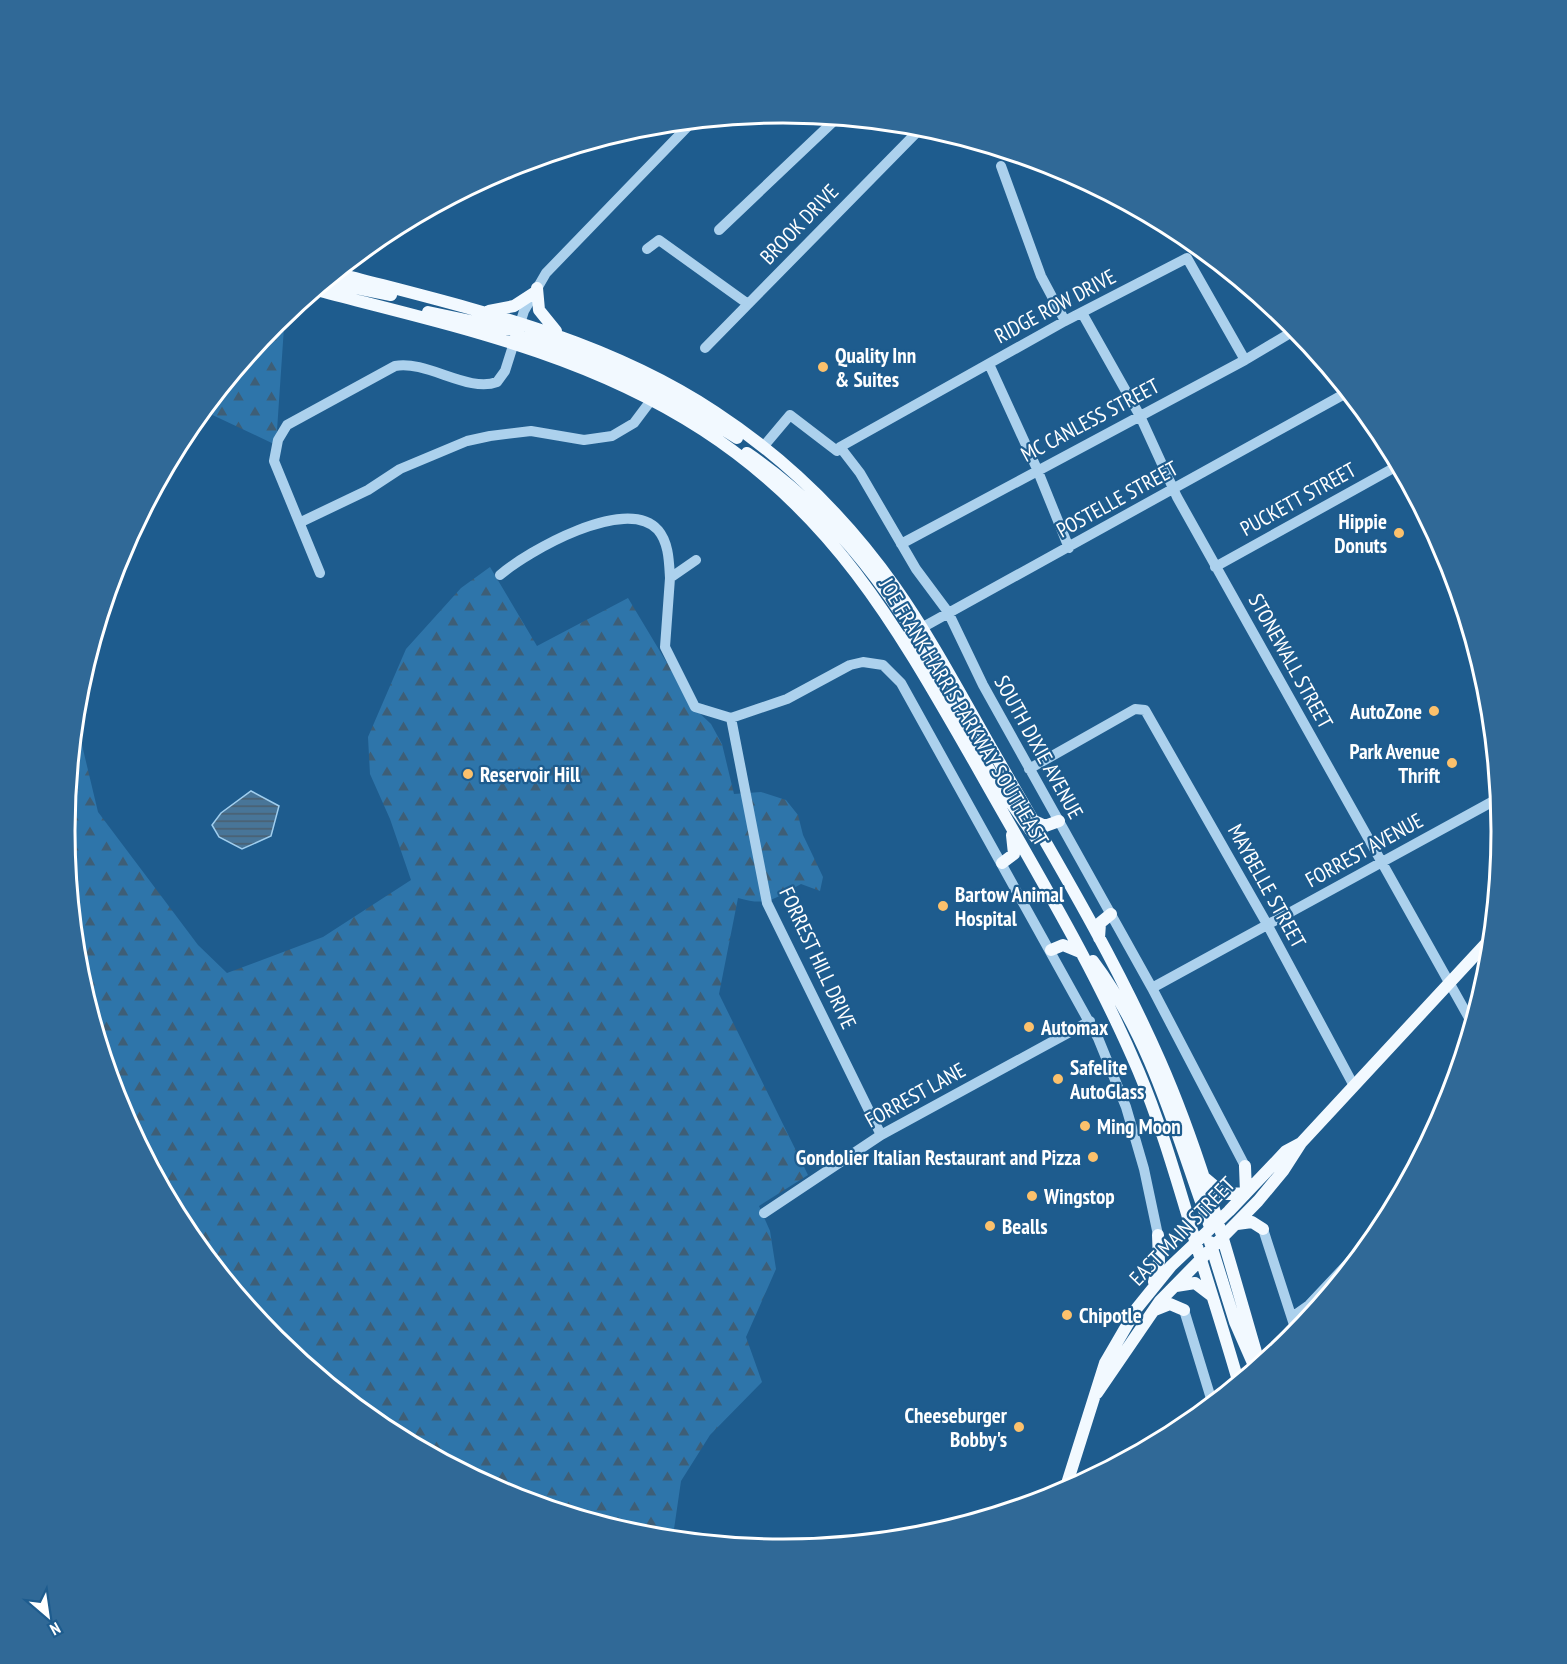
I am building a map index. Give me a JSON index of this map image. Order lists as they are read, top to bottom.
{
  "streets": {
    "main road": ["JOE FRANK HARRIS PARKWAY SOUTHEAST", "EAST MAIN STREET"],
    "street": [
      "BROOK DRIVE",
      "RIDGE ROW DRIVE",
      "MC CANLESS STREET",
      "POSTELLE STREET",
      "PUCKETT STREET",
      "STONEWALL STREET",
      "SOUTH DIXIE AVENUE",
      "FORREST AVENUE",
      "MAYBELLE STREET",
      "FORREST HILL DRIVE",
      "FORREST LANE"
    ]
  },
  "crossings": [
    ["RIDGE ROW DRIVE", "MC CANLESS STREET"],
    ["RIDGE ROW DRIVE", "STONEWALL STREET"],
    ["RIDGE ROW DRIVE", "SOUTH DIXIE AVENUE"],
    ["MC CANLESS STREET", "STONEWALL STREET"],
    ["MC CANLESS STREET", "SOUTH DIXIE AVENUE"],
    ["POSTELLE STREET", "STONEWALL STREET"],
    ["POSTELLE STREET", "JOE FRANK HARRIS PARKWAY SOUTHEAST"],
    ["POSTELLE STREET", "SOUTH DIXIE AVENUE"],
    ["PUCKETT STREET", "STONEWALL STREET"],
    ["STONEWALL STREET", "FORREST AVENUE"],
    ["STONEWALL STREET", "EAST MAIN STREET"],
    ["JOE FRANK HARRIS PARKWAY SOUTHEAST", "SOUTH DIXIE AVENUE"],
    ["JOE FRANK HARRIS PARKWAY SOUTHEAST", "EAST MAIN STREET"],
    ["SOUTH DIXIE AVENUE", "FORREST AVENUE"],
    ["SOUTH DIXIE AVENUE", "MAYBELLE STREET"],
    ["FORREST AVENUE", "MAYBELLE STREET"],
    ["MAYBELLE STREET", "EAST MAIN STREET"],
    ["FORREST HILL DRIVE", "FORREST LANE"]
  ],
  "places": [
    "Quality Inn & Suites",
    "Hippie Donuts",
    "AutoZone",
    "Park Avenue Thrift",
    "Reservoir Hill",
    "Bartow Animal Hospital",
    "Automax",
    "Safelite AutoGlass",
    "Ming Moon",
    "Gondolier Italian Restaurant and Pizza",
    "Wingstop",
    "Bealls",
    "Chipotle",
    "Cheeseburger Bobby's"
  ],
  "north": "bottom right"
}
